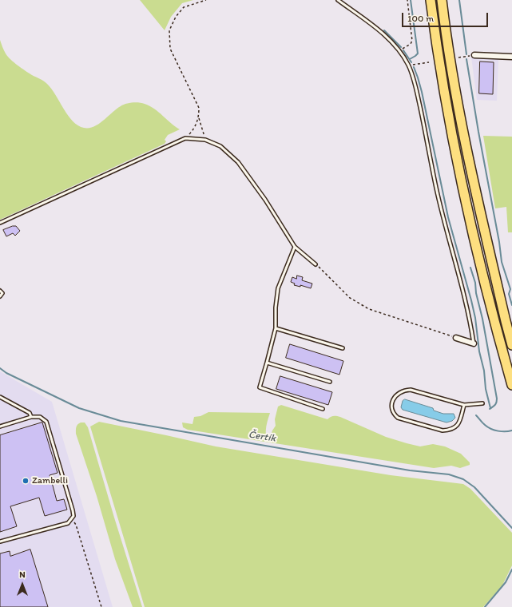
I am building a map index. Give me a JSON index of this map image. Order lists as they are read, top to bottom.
{
  "water": ["Čertík"],
  "places": ["Zambelli"],
  "scale_bar": "100 m",
  "north": "top"
}
